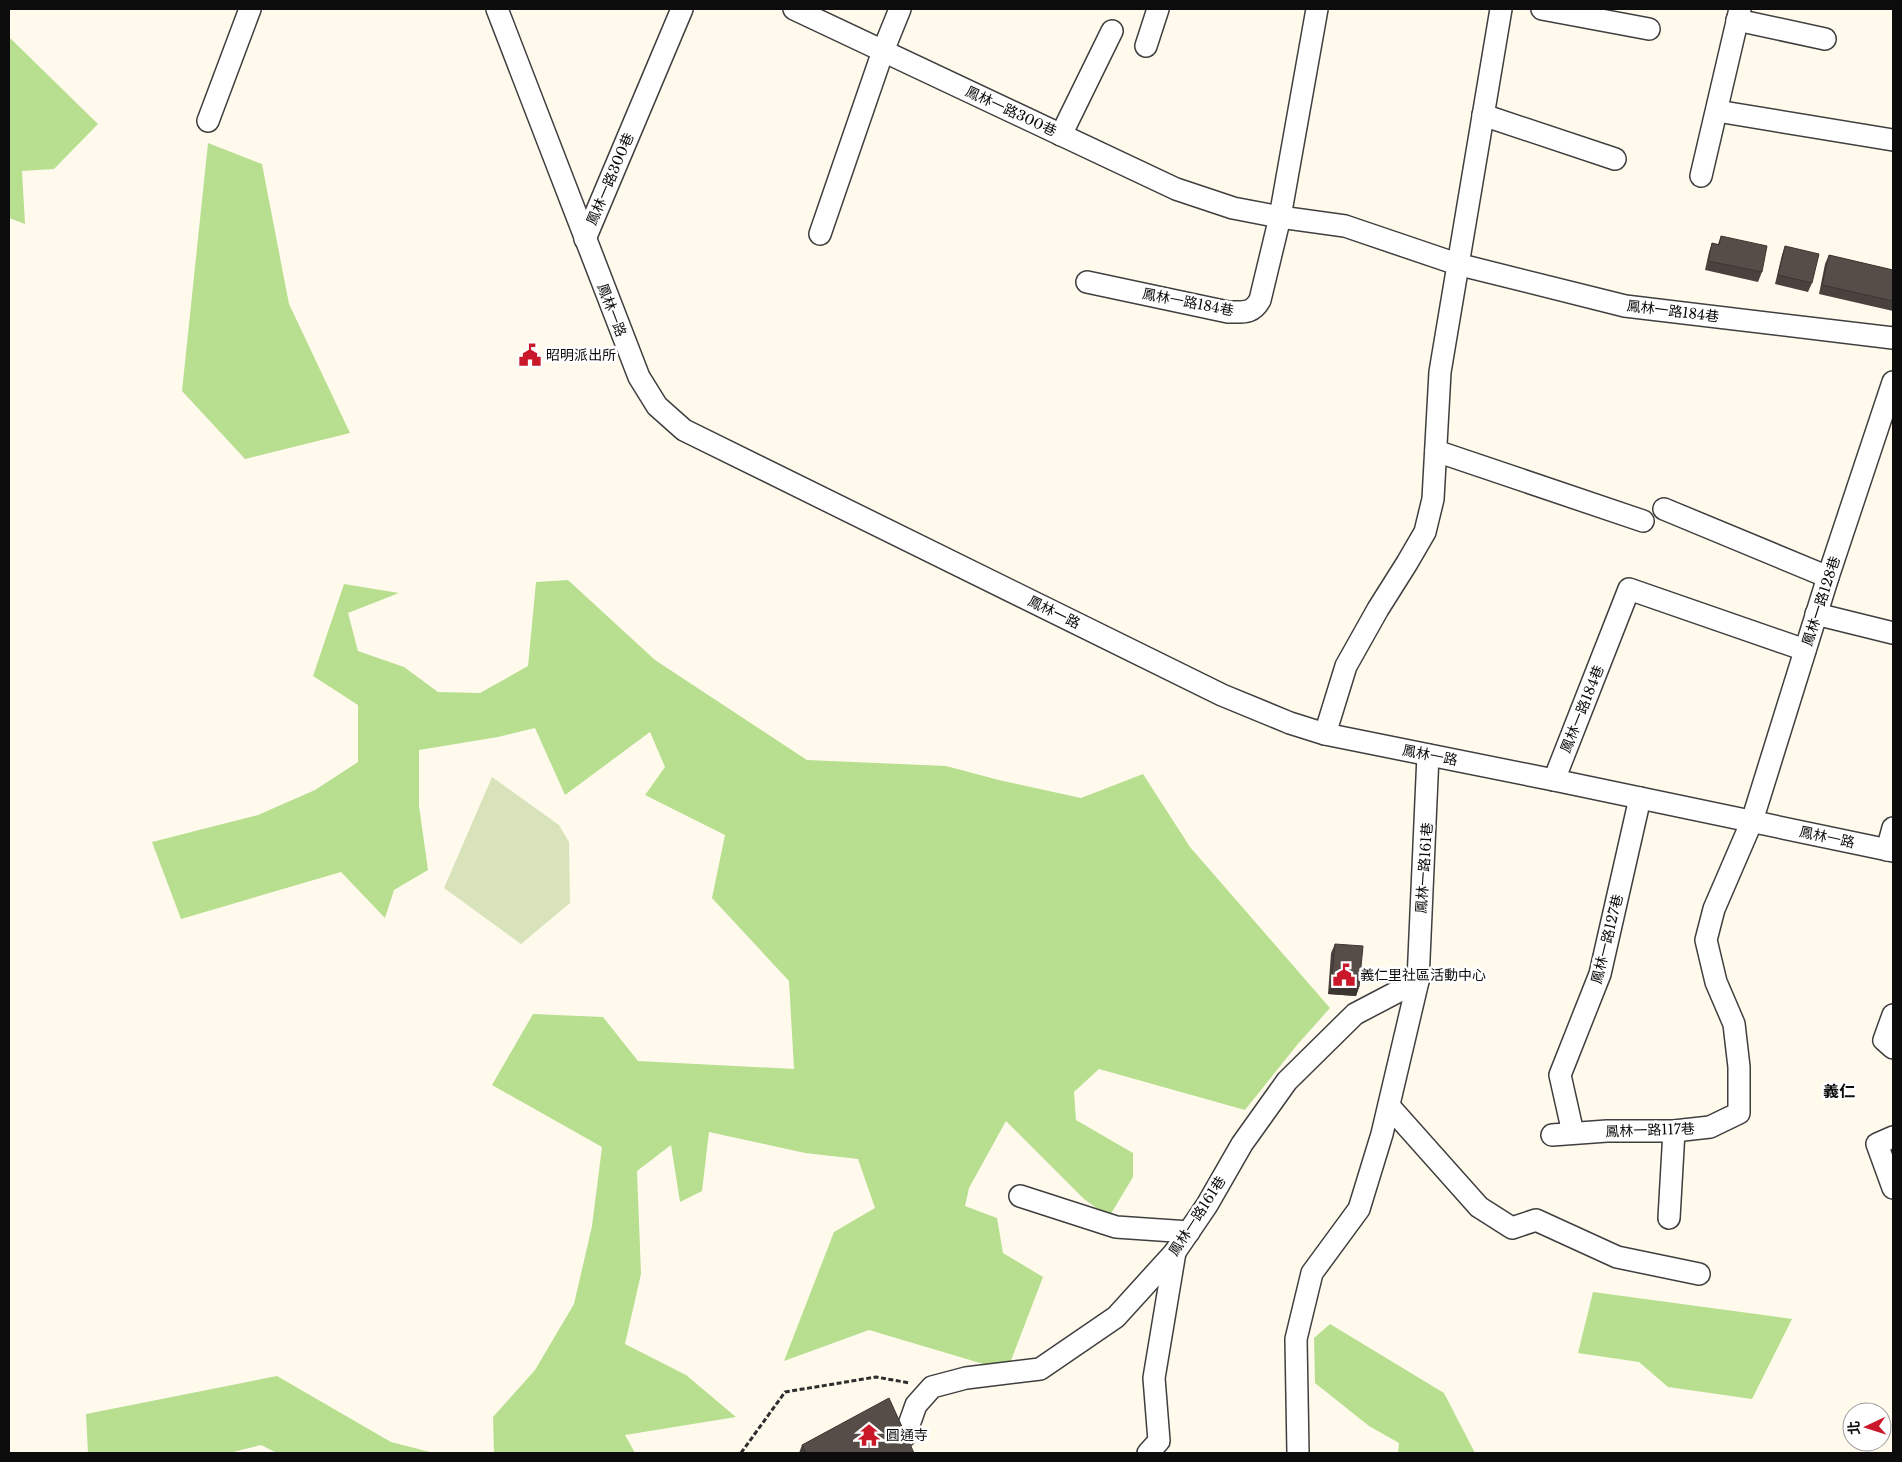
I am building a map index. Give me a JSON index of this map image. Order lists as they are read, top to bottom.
{
  "streets": {
    "street": [
      "鳳林一路300巷",
      "鳳林一路184巷",
      "鳳林一路",
      "鳳林一路128巷",
      "鳳林一路161巷",
      "鳳林一路127巷",
      "鳳林一路117巷"
    ]
  },
  "crossings": [
    ["鳳林一路300巷", "鳳林一路184巷"],
    ["鳳林一路300巷", "鳳林一路"],
    ["鳳林一路184巷", "鳳林一路"],
    ["鳳林一路184巷", "鳳林一路128巷"],
    ["鳳林一路", "鳳林一路128巷"],
    ["鳳林一路", "鳳林一路161巷"],
    ["鳳林一路", "鳳林一路127巷"],
    ["鳳林一路", "鳳林一路117巷"],
    ["鳳林一路128巷", "鳳林一路117巷"],
    ["鳳林一路127巷", "鳳林一路117巷"]
  ],
  "districts": ["義仁"],
  "places": {
    "public building": ["昭明派出所", "義仁里社區活動中心"],
    "temple": ["圓通寺"]
  },
  "north": "left"
}
